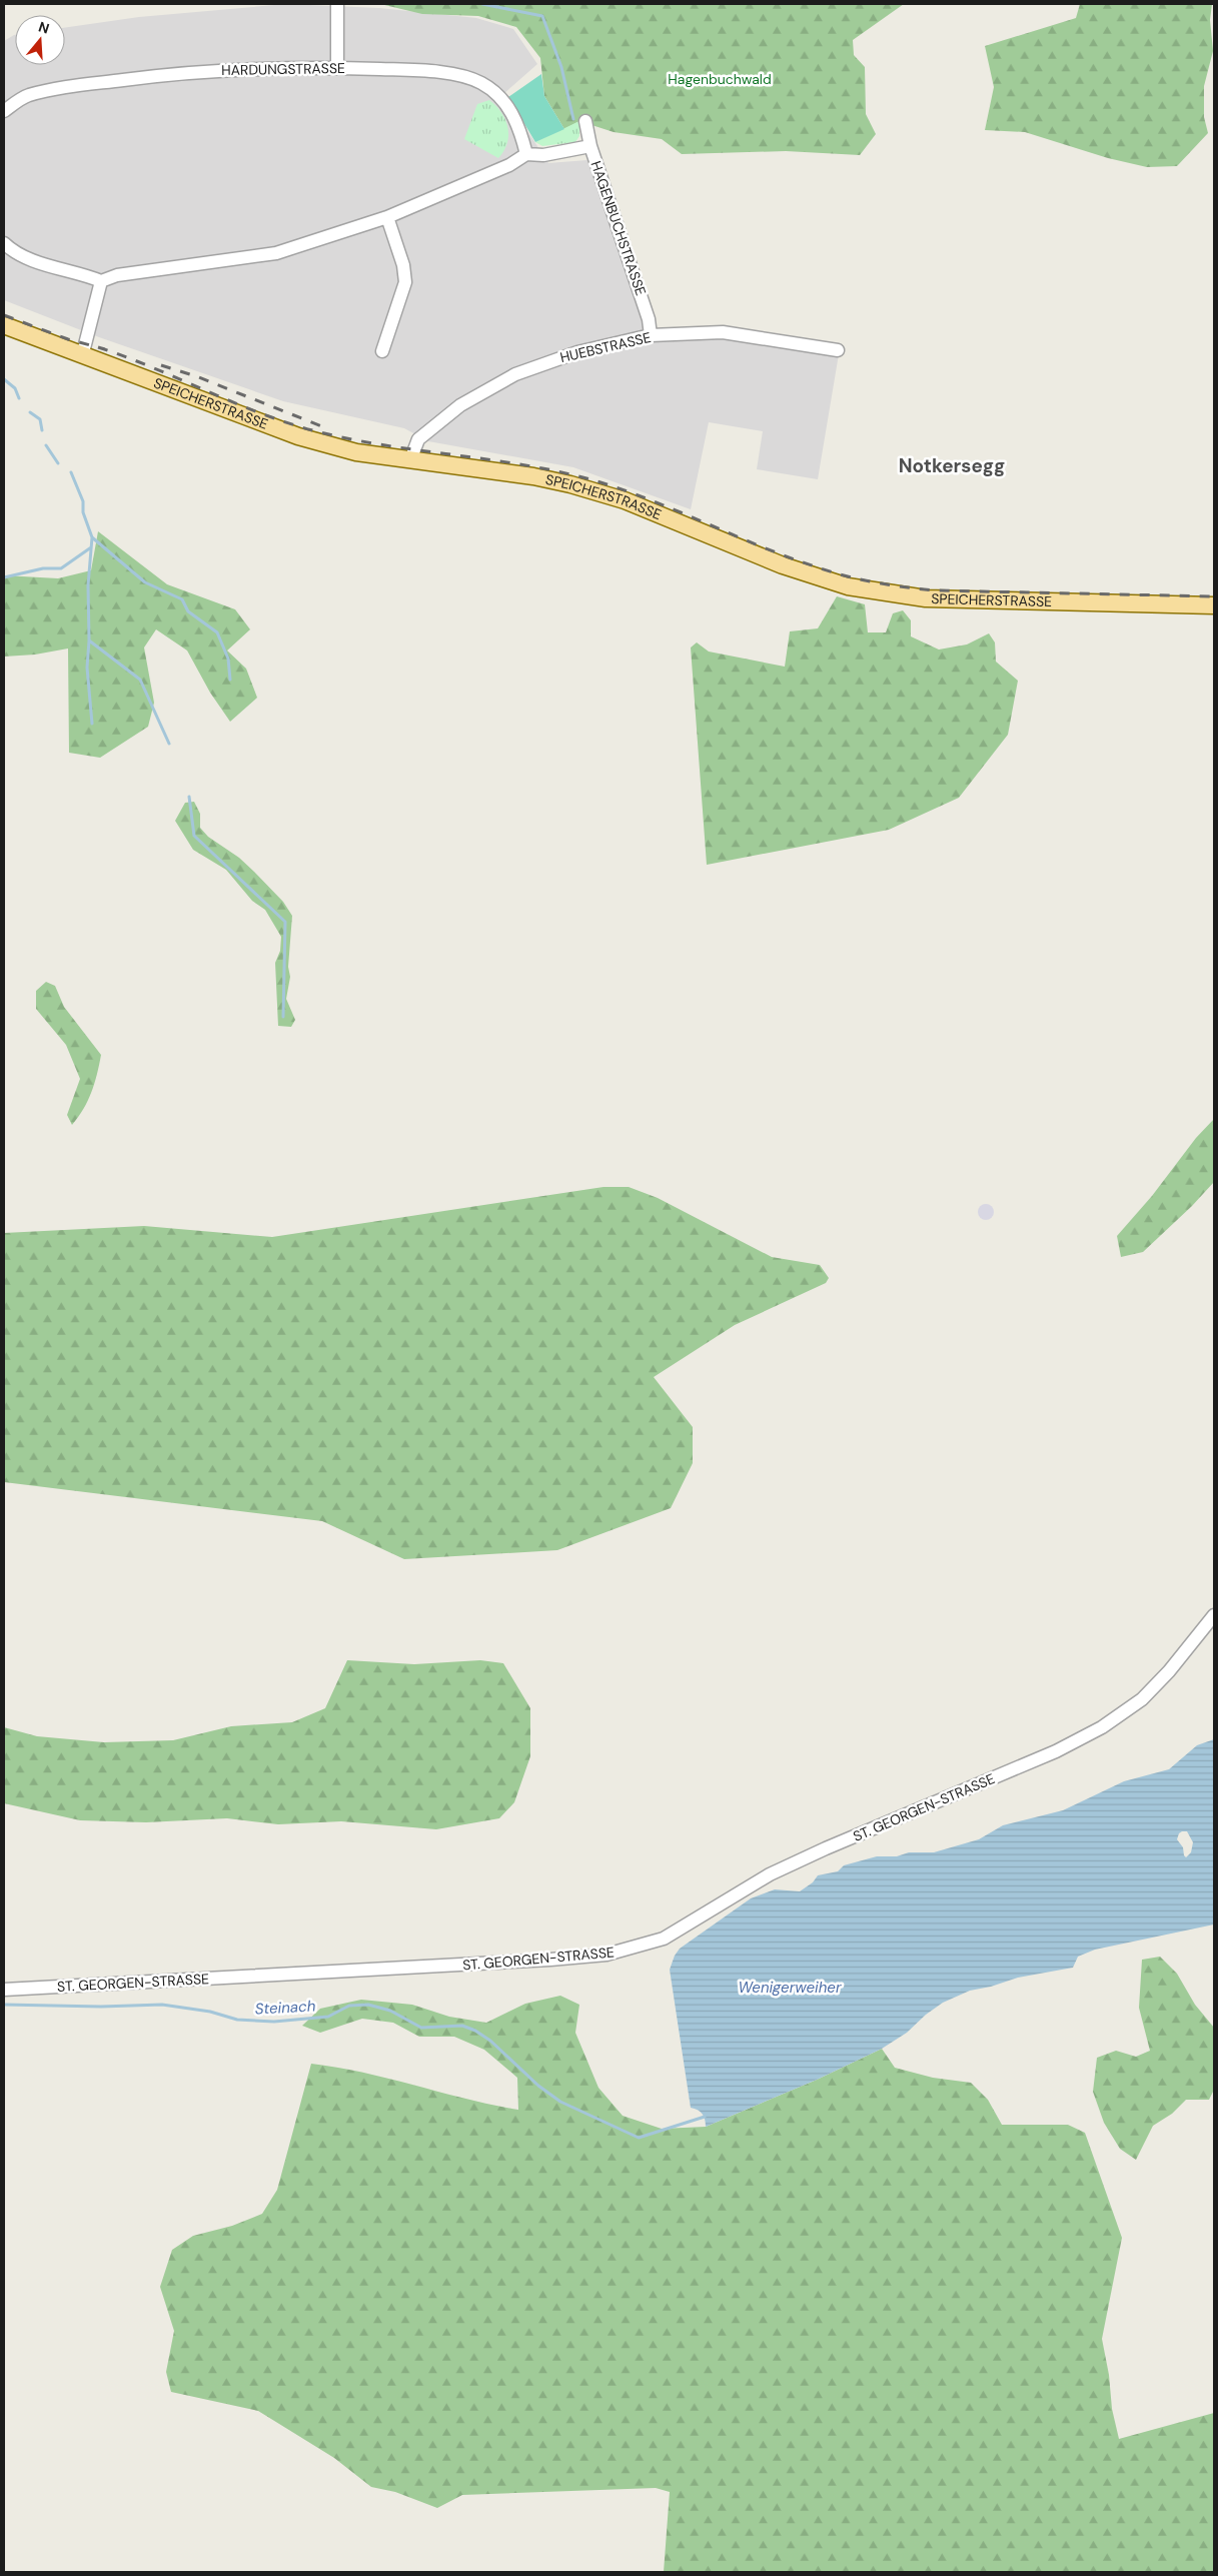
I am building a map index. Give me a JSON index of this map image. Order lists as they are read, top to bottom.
{
  "streets": {
    "main road": ["SPEICHERSTRASSE"],
    "street": [
      "HARDUNGSTRASSE",
      "HAGENBUCHSTRASSE",
      "HUEBSTRASSE",
      "ST. GEORGEN-STRASSE"
    ]
  },
  "crossings": [
    ["HAGENBUCHSTRASSE", "HUEBSTRASSE"],
    ["HUEBSTRASSE", "SPEICHERSTRASSE"]
  ],
  "districts": ["Notkersegg"],
  "water": ["Wenigerweiher", "Steinach"],
  "parks": ["Hagenbuchwald"],
  "north": "top"
}
